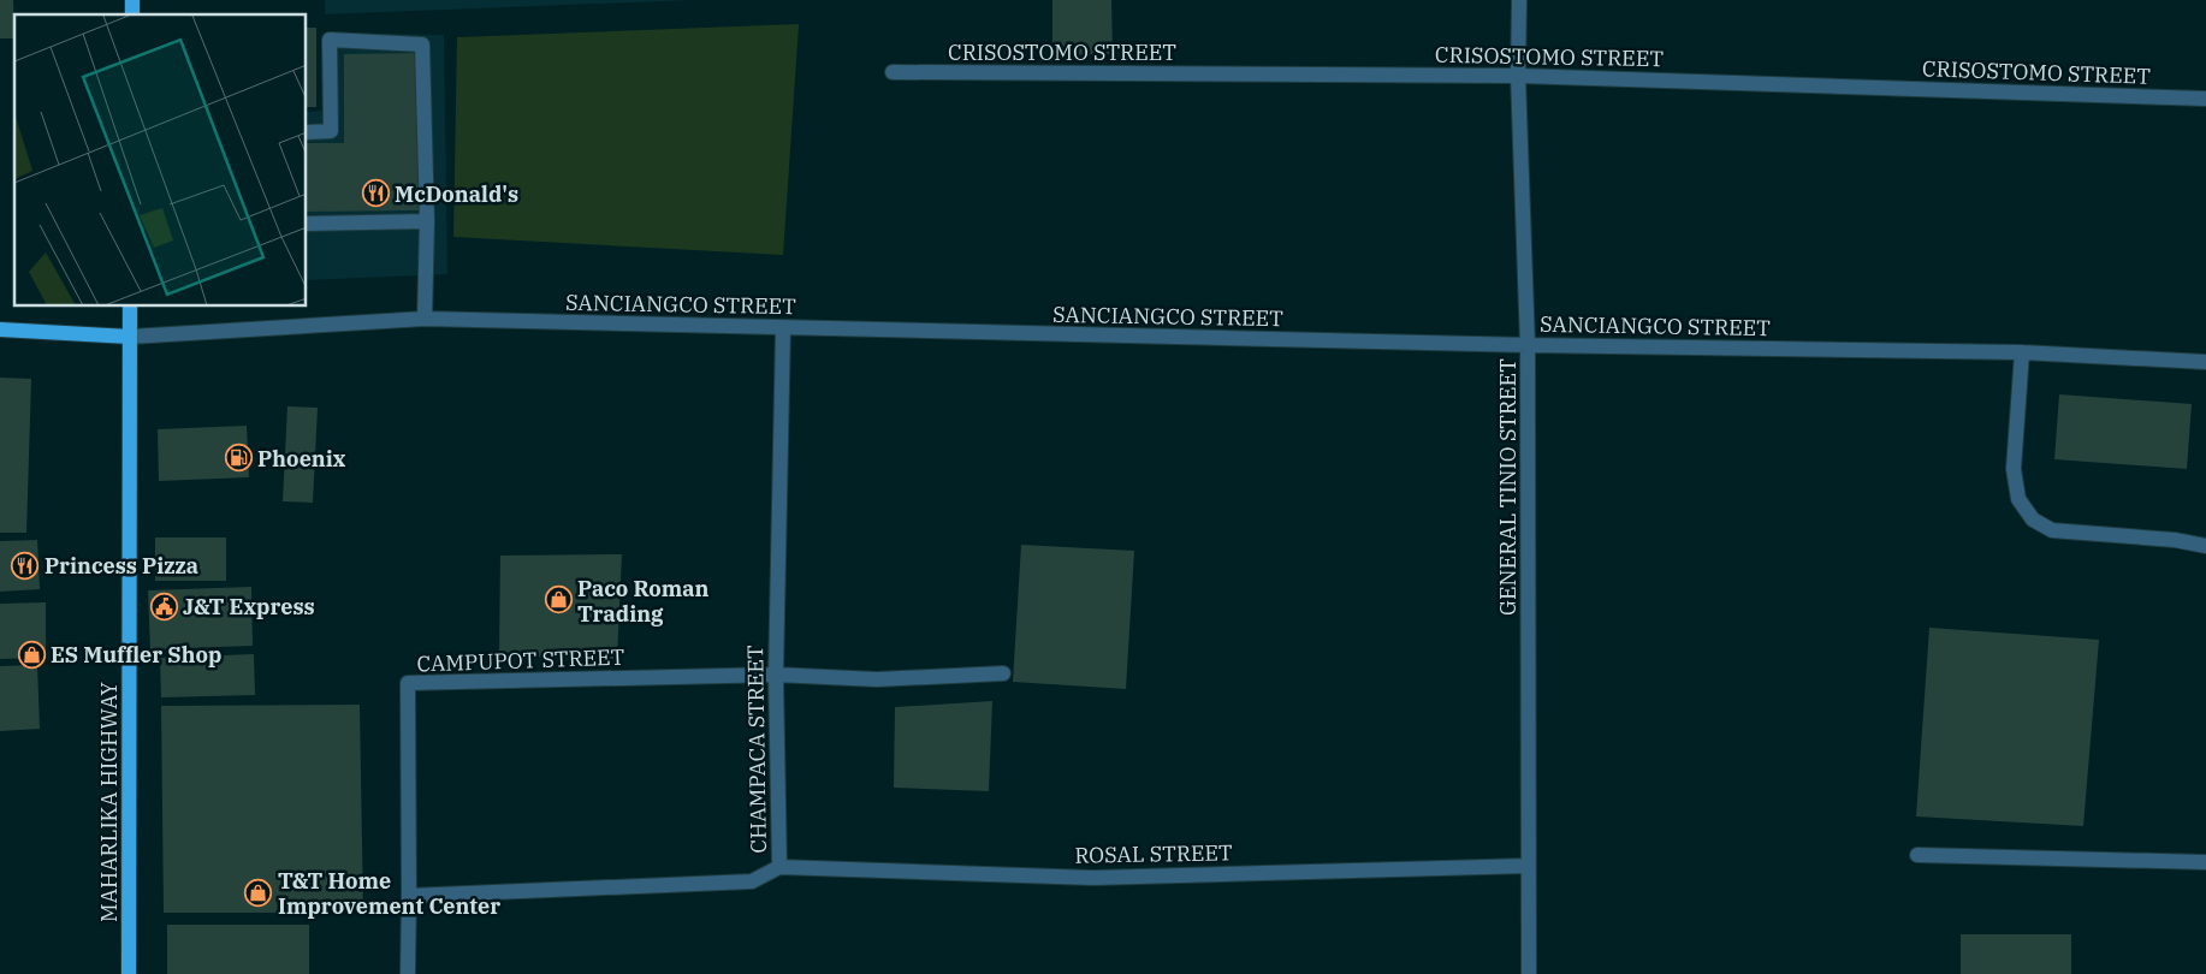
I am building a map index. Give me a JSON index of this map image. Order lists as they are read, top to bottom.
{
  "streets": {
    "main road": ["MAHARLIKA HIGHWAY"],
    "street": [
      "CRISOSTOMO STREET",
      "SANCIANGCO STREET",
      "GENERAL TINIO STREET",
      "CAMPUPOT STREET",
      "CHAMPACA STREET",
      "ROSAL STREET"
    ]
  },
  "crossings": [
    ["CRISOSTOMO STREET", "GENERAL TINIO STREET"],
    ["SANCIANGCO STREET", "GENERAL TINIO STREET"],
    ["SANCIANGCO STREET", "CHAMPACA STREET"],
    ["SANCIANGCO STREET", "MAHARLIKA HIGHWAY"],
    ["GENERAL TINIO STREET", "ROSAL STREET"],
    ["CAMPUPOT STREET", "CHAMPACA STREET"],
    ["CHAMPACA STREET", "ROSAL STREET"]
  ],
  "places": {
    "restaurant": ["McDonald's", "Princess Pizza"],
    "fuel station": ["Phoenix"],
    "shop": ["Paco Roman Trading", "ES Muffler Shop", "T&T Home Improvement Center"],
    "public building": ["J&T Express"]
  }
}
